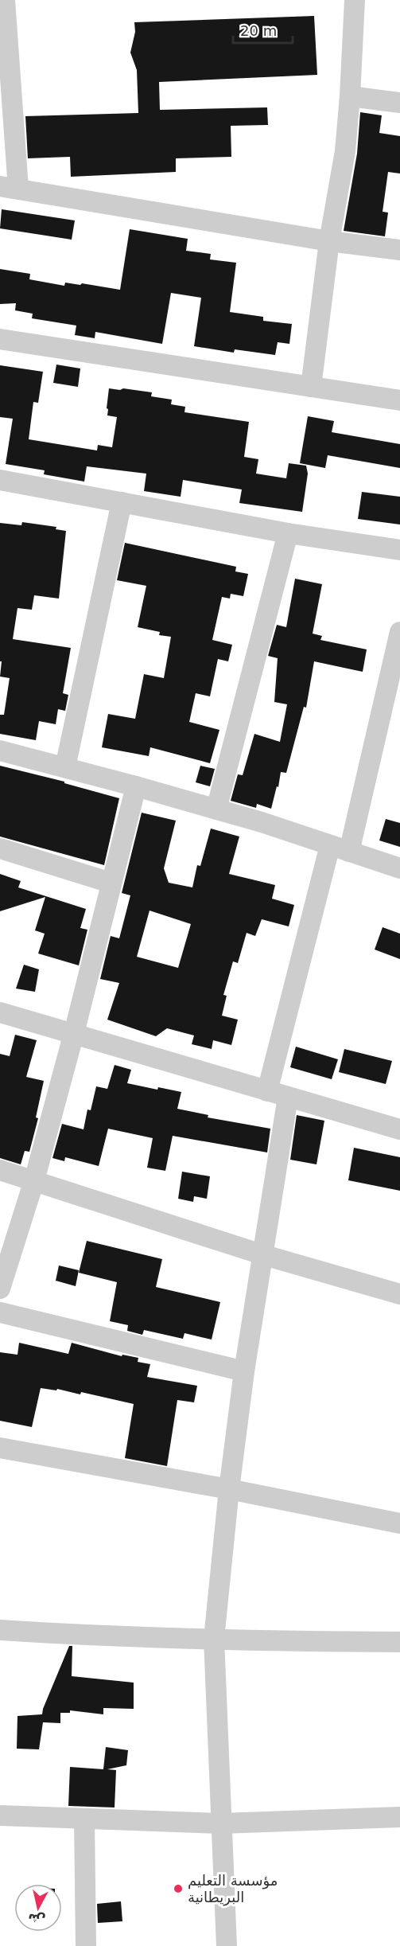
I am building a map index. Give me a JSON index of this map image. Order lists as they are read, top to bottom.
{
  "places": ["مؤسسة التعليم البريطانية"],
  "scale_bar": "20 m",
  "north": "bottom"
}
